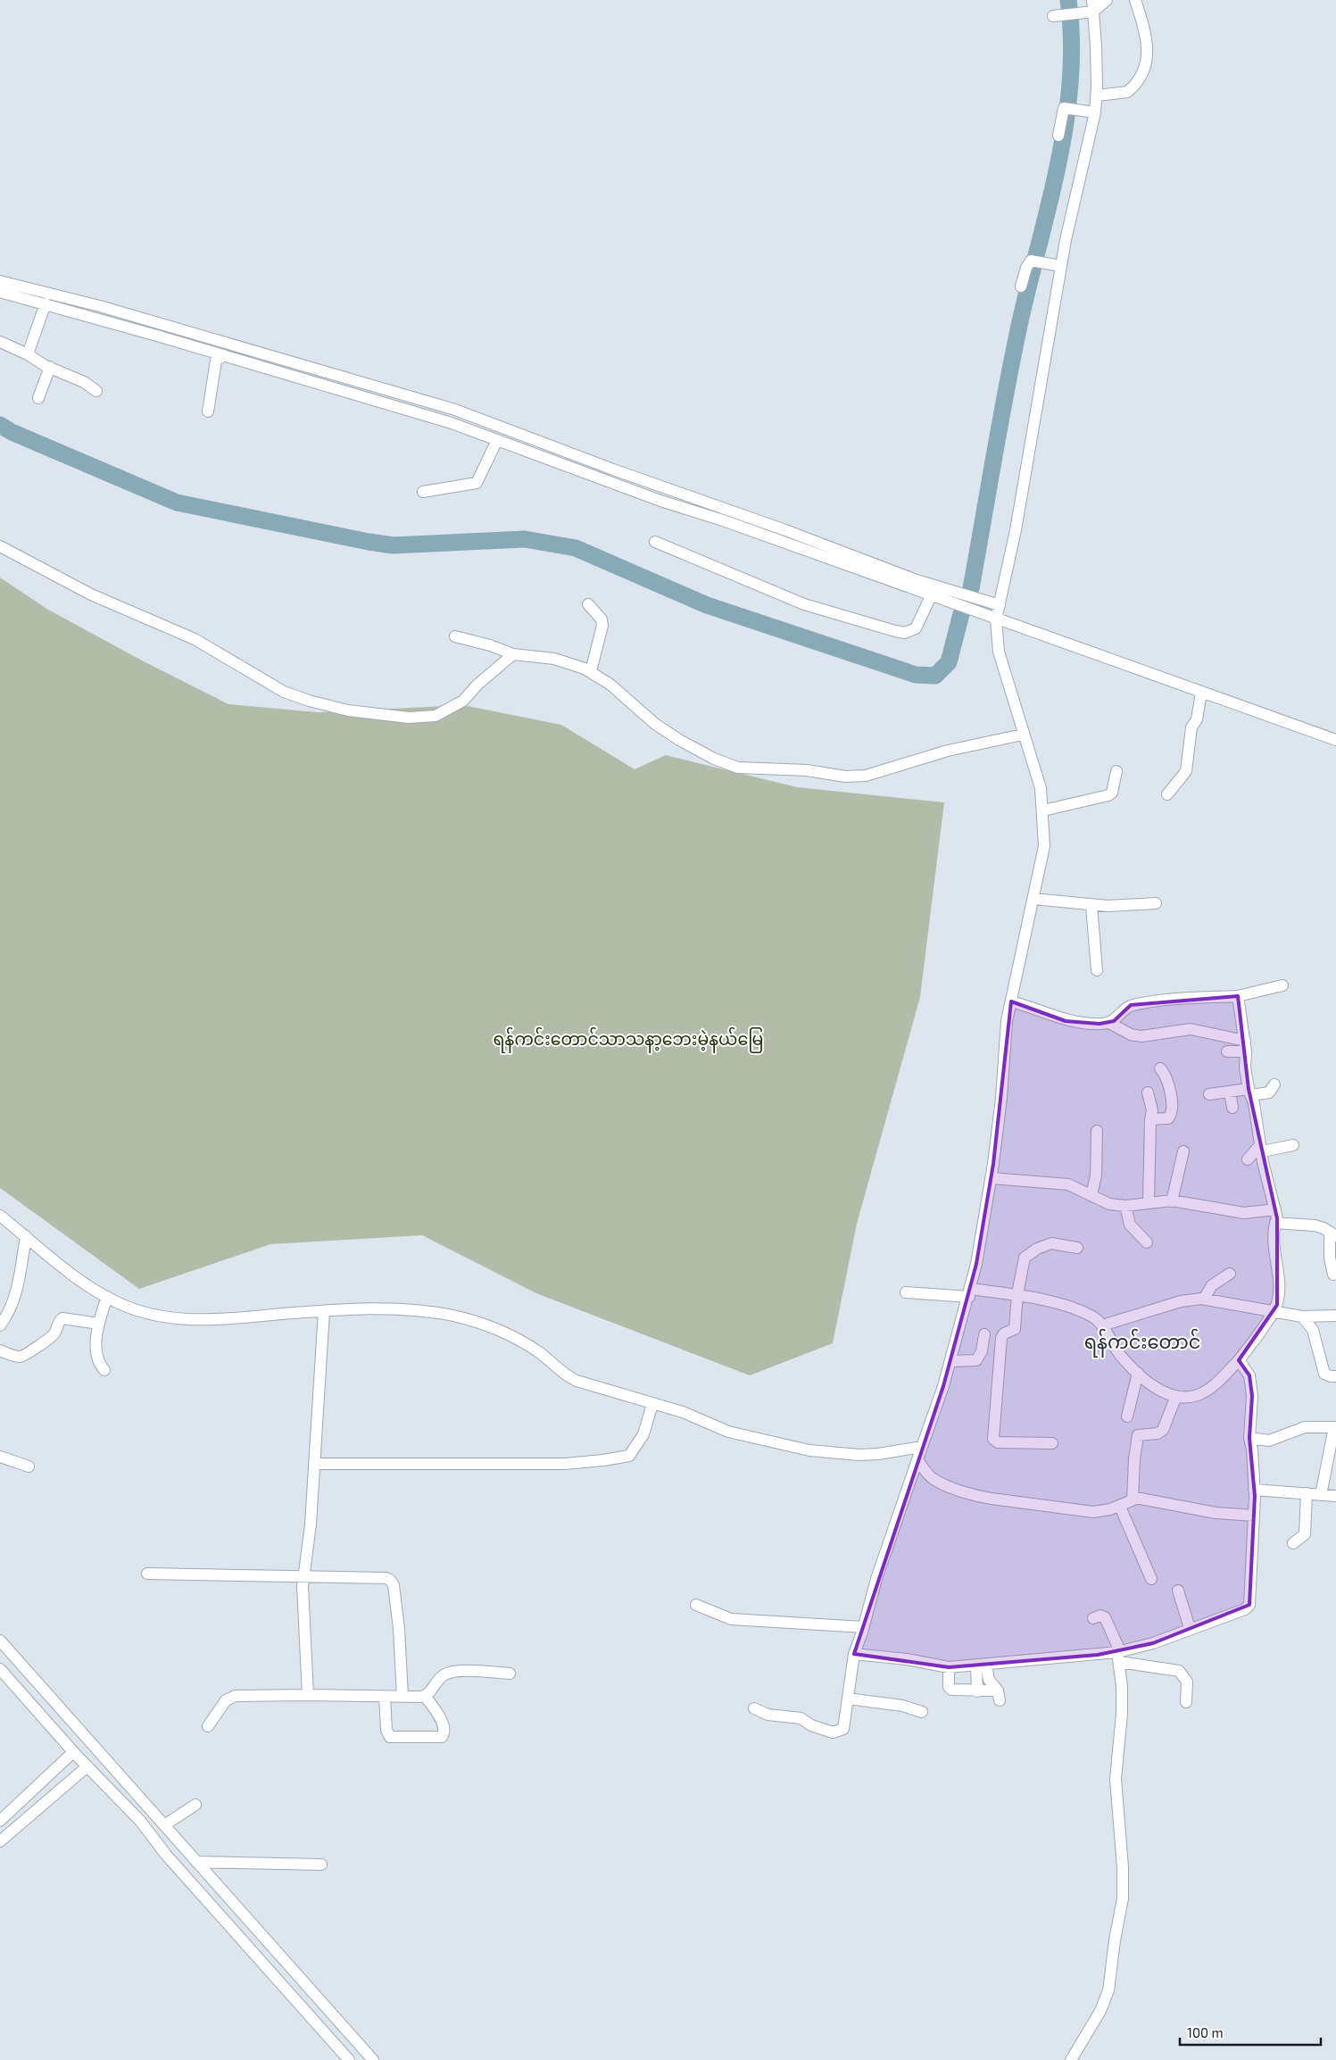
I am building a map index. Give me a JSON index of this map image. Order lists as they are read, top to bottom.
{
  "districts": ["ရန်ကင်းတောင်"],
  "parks": ["ရန်ကင်းတောင်သာသနာ့ဘေးမဲ့နယ်မြေ"],
  "scale_bar": "100 m"
}
